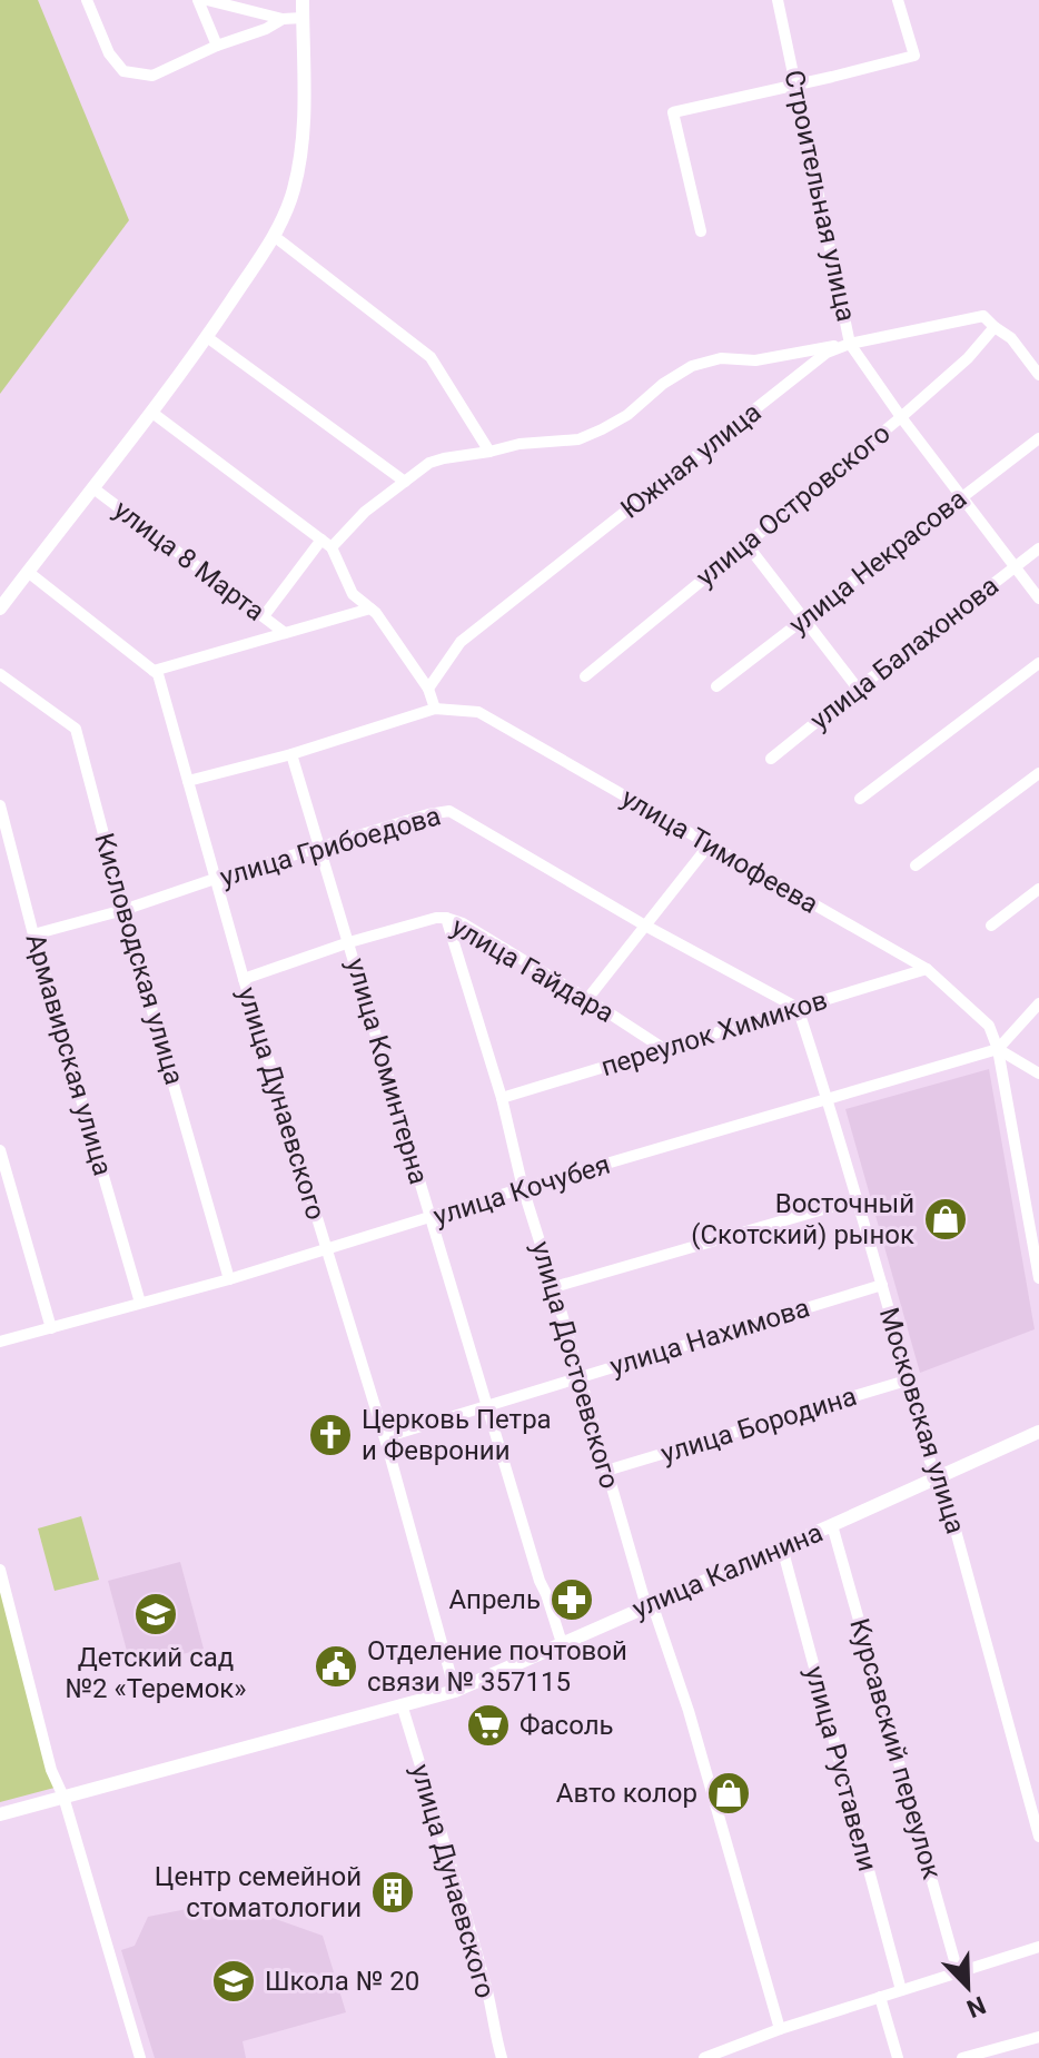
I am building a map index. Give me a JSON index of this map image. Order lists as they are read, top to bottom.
{
  "streets": {
    "main road": ["улица Калинина"],
    "street": [
      "Строительная улица",
      "Южная улица",
      "улица Островского",
      "улица 8 Марта",
      "улица Некрасова",
      "улица Балахонова",
      "улица Грибоедова",
      "улица Тимофеева",
      "Кисловодская улица",
      "улица Гайдара",
      "переулок Химиков",
      "Армавирская улица",
      "улица Коминтерна",
      "улица Дунаевского",
      "улица Кочубея",
      "улица Нахимова",
      "улица Достоевского",
      "Московская улица",
      "улица Бородина",
      "Курсавский переулок",
      "улица Руставели"
    ]
  },
  "crossings": [
    ["Строительная улица", "Южная улица"],
    ["Строительная улица", "улица Островского"],
    ["Строительная улица", "улица Некрасова"],
    ["Строительная улица", "улица Балахонова"],
    ["Южная улица", "улица Островского"],
    ["улица Грибоедова", "Кисловодская улица"],
    ["улица Грибоедова", "переулок Химиков"],
    ["улица Грибоедова", "Армавирская улица"],
    ["улица Грибоедова", "улица Коминтерна"],
    ["улица Грибоедова", "улица Дунаевского"],
    ["улица Грибоедова", "Московская улица"],
    ["улица Тимофеева", "переулок Химиков"],
    ["улица Тимофеева", "улица Коминтерна"],
    ["улица Тимофеева", "улица Дунаевского"],
    ["улица Тимофеева", "улица Кочубея"],
    ["Кисловодская улица", "улица Кочубея"],
    ["улица Гайдара", "переулок Химиков"],
    ["улица Гайдара", "улица Коминтерна"],
    ["улица Гайдара", "улица Дунаевского"],
    ["улица Гайдара", "улица Достоевского"],
    ["переулок Химиков", "улица Достоевского"],
    ["переулок Химиков", "Московская улица"],
    ["Армавирская улица", "улица Кочубея"],
    ["улица Коминтерна", "улица Кочубея"],
    ["улица Коминтерна", "улица Нахимова"],
    ["улица Коминтерна", "улица Калинина"],
    ["улица Дунаевского", "улица Кочубея"],
    ["улица Дунаевского", "улица Нахимова"],
    ["улица Дунаевского", "улица Калинина"],
    ["улица Кочубея", "улица Достоевского"],
    ["улица Кочубея", "Московская улица"],
    ["улица Нахимова", "улица Достоевского"],
    ["улица Нахимова", "Московская улица"],
    ["улица Достоевского", "улица Бородина"],
    ["улица Достоевского", "улица Калинина"],
    ["Московская улица", "улица Бородина"],
    ["Московская улица", "улица Калинина"],
    ["улица Калинина", "Курсавский переулок"],
    ["улица Калинина", "улица Руставели"]
  ],
  "places": {
    "shop": ["Восточный (Скотский) рынок", "Авто колор"],
    "church": ["Церковь Петра и Февронии"],
    "pharmacy": ["Апрель"],
    "school or university": ["Детский сад №2 «Теремок»", "Школа № 20"],
    "public building": ["Отделение почтовой связи № 357115"],
    "supermarket": ["Фасоль"],
    "building": ["Центр cемейной cтоматологии"]
  },
  "north": "bottom right"
}
